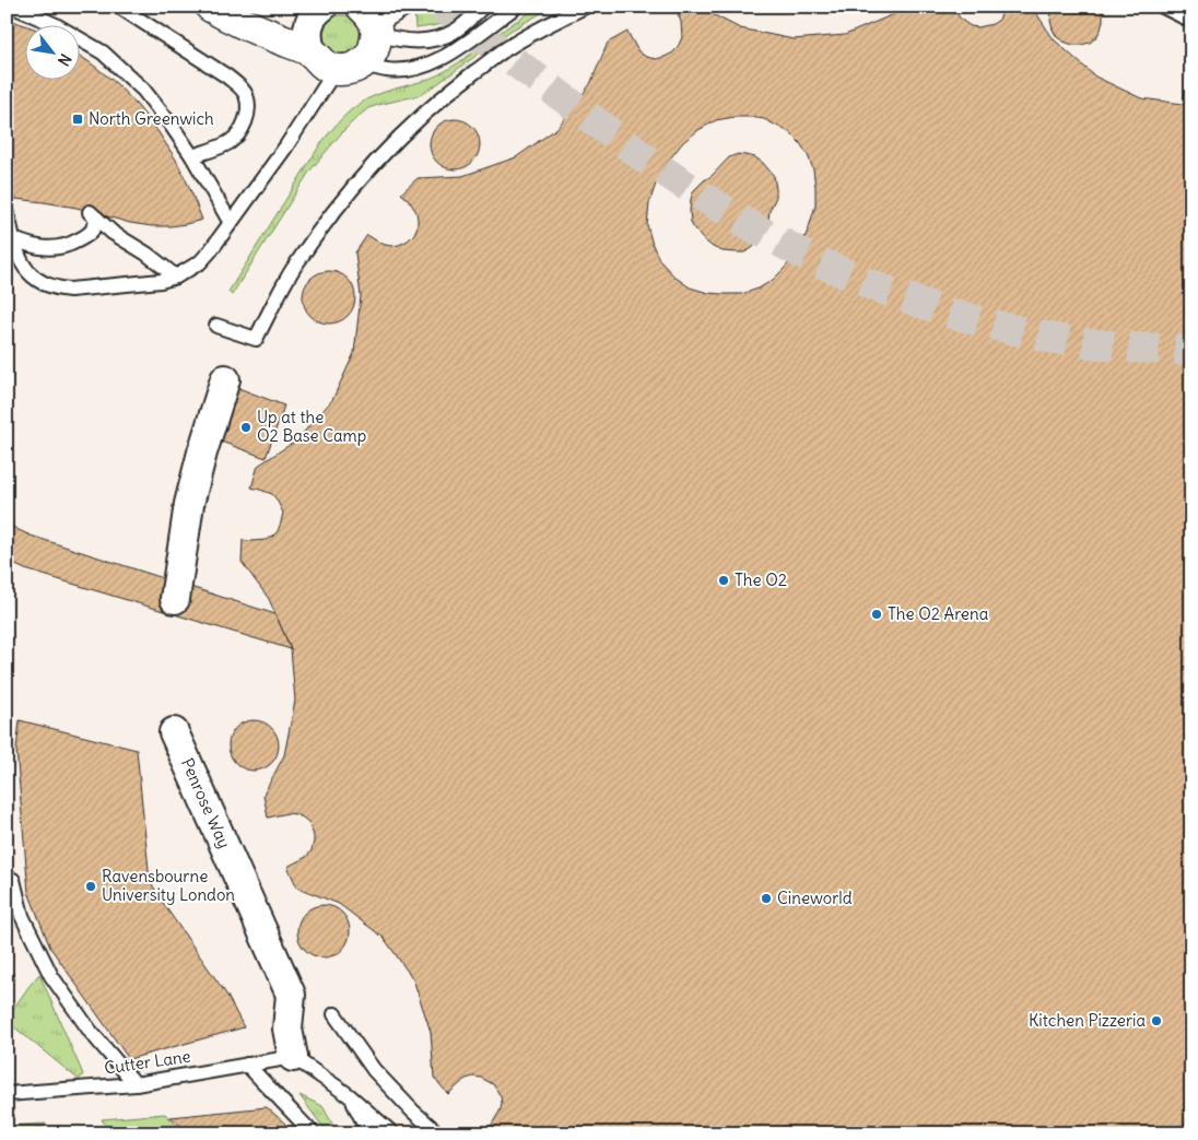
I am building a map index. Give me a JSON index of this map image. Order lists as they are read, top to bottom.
{
  "streets": {
    "street": ["Penrose Way"],
    "lane": ["Cutter Lane"]
  },
  "crossings": [
    ["Penrose Way", "Cutter Lane"]
  ],
  "places": {
    "transit": ["North Greenwich"],
    "other": [
      "Up at the O2 Base Camp",
      "The O2",
      "The O2 Arena",
      "Ravensbourne University London",
      "Cineworld",
      "Kitchen Pizzeria"
    ]
  },
  "north": "bottom right"
}
